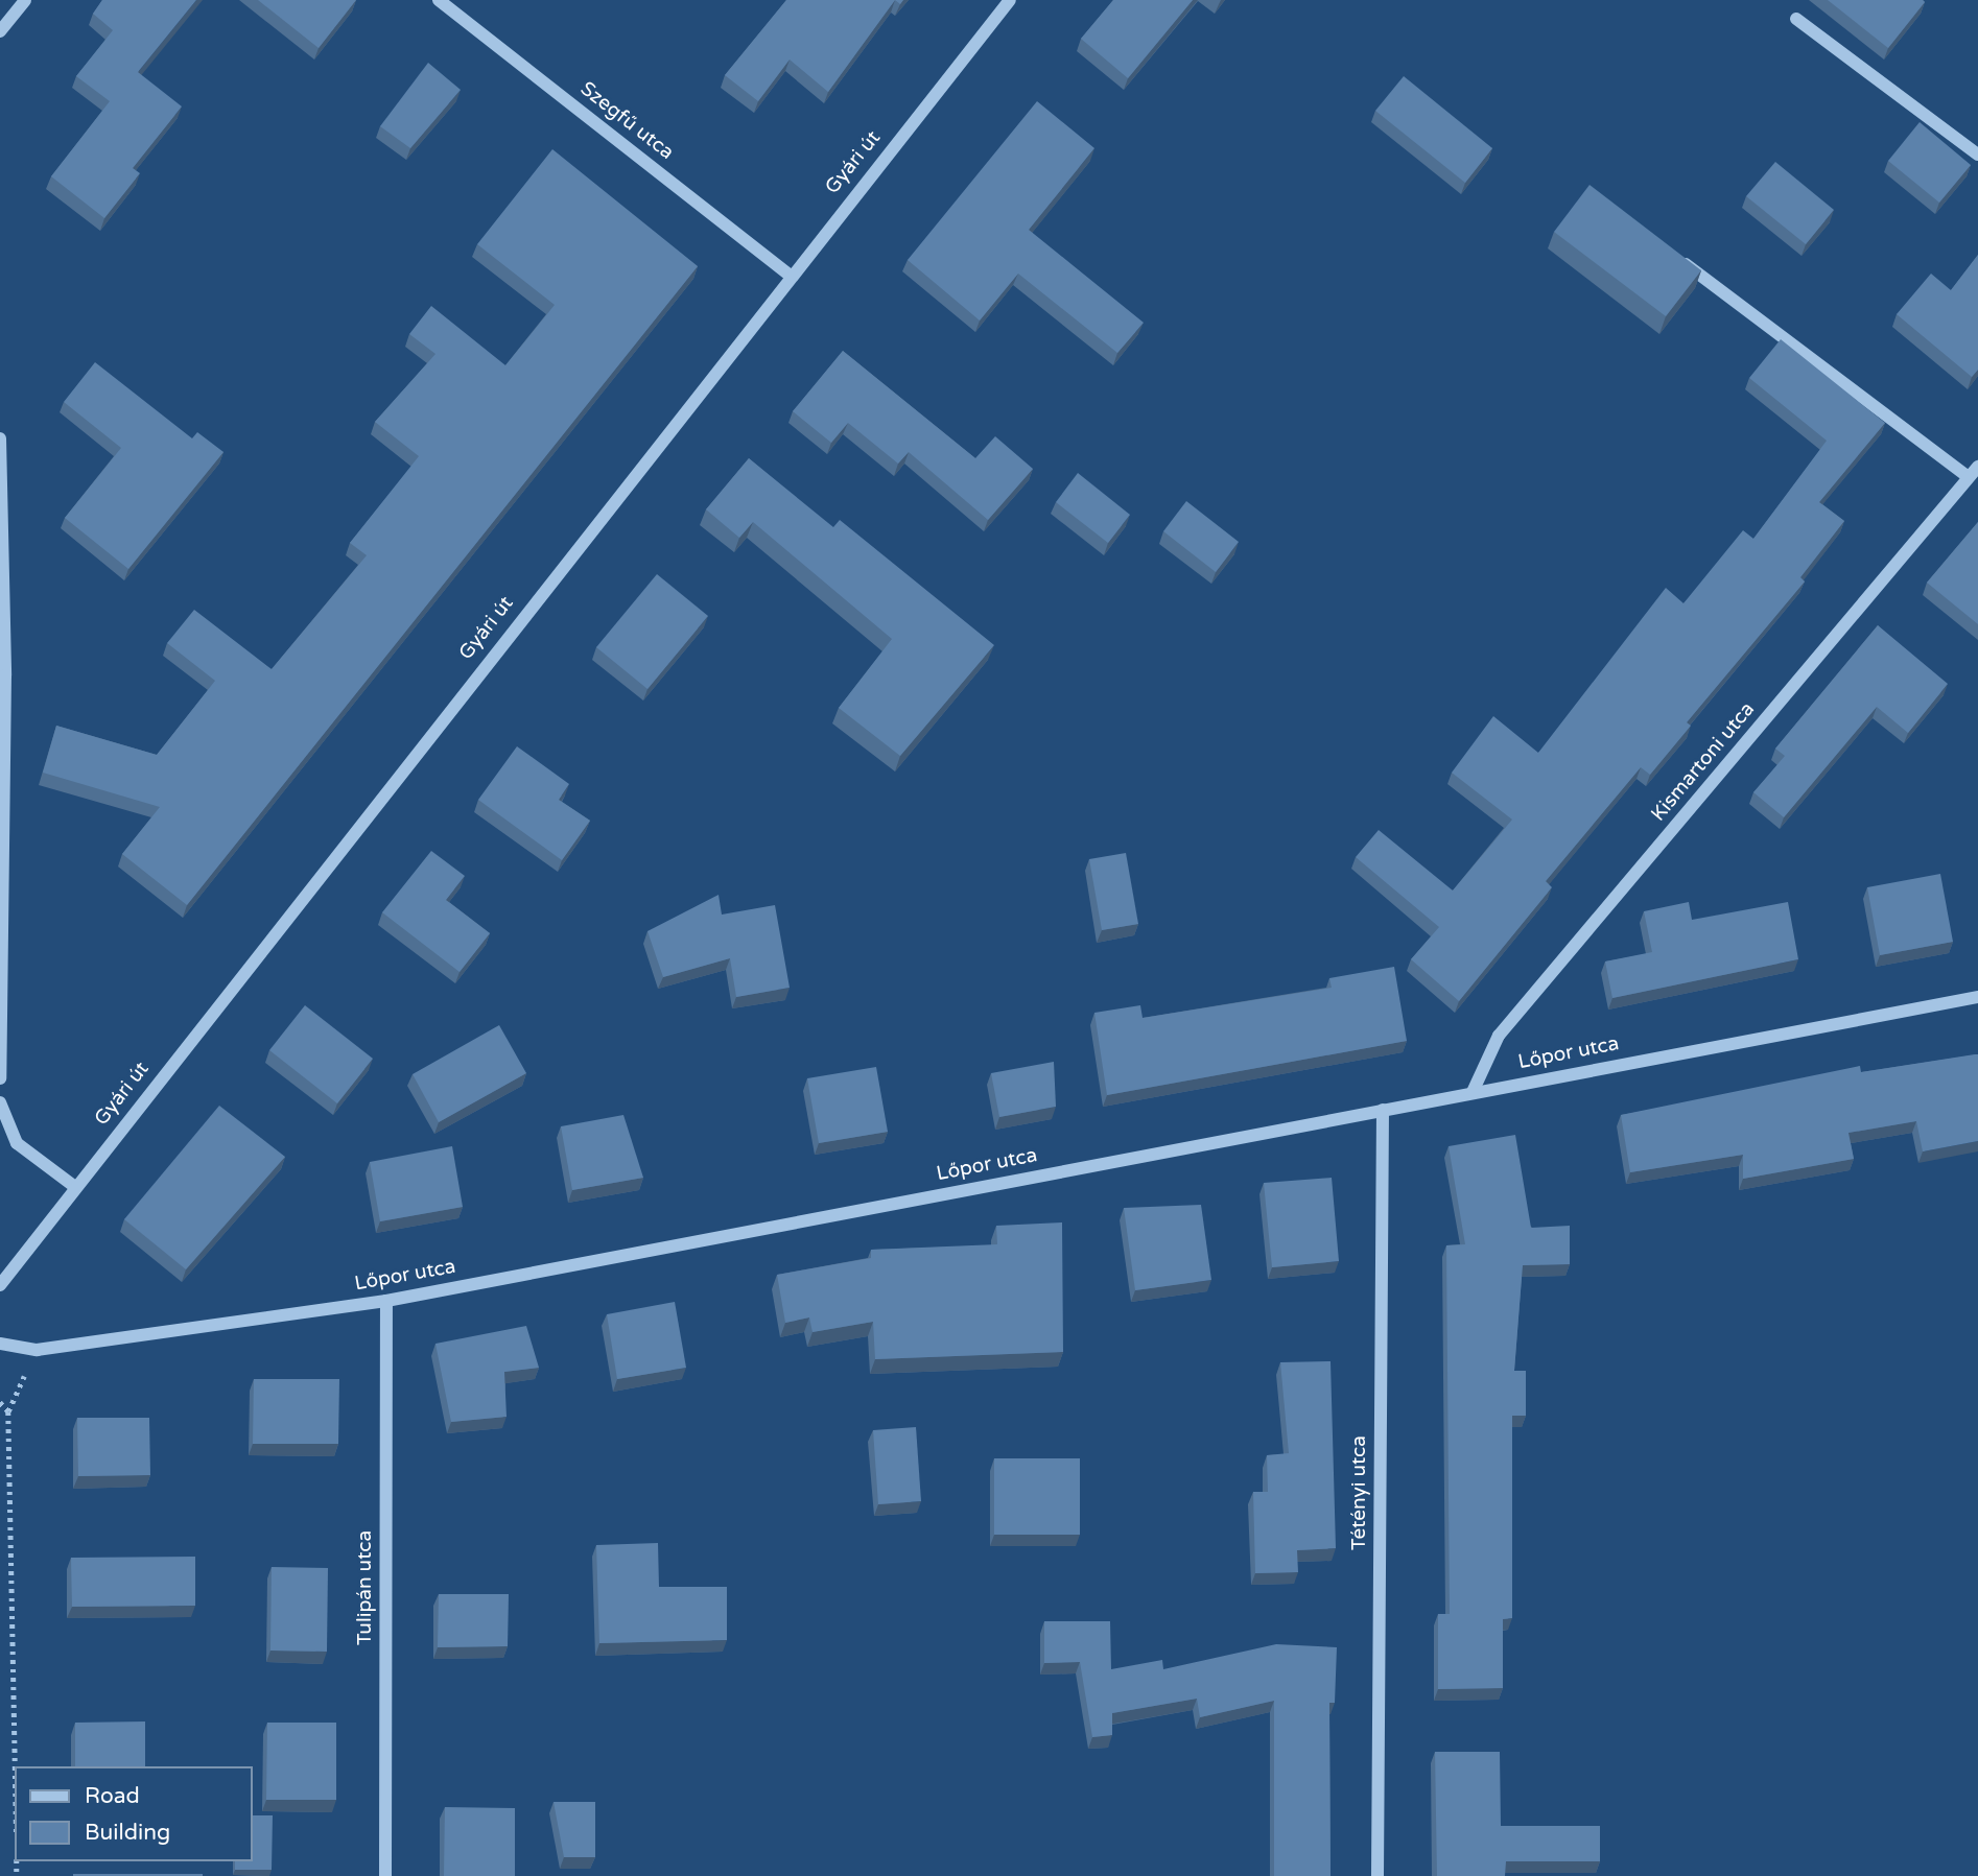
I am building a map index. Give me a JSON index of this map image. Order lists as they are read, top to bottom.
{
  "streets": {
    "street": [
      "Szegfű utca",
      "Gyári út",
      "Kismartoni utca",
      "Lőpor utca",
      "Tétényi utca",
      "Tulipán utca"
    ]
  },
  "crossings": [
    ["Szegfű utca", "Gyári út"],
    ["Kismartoni utca", "Lőpor utca"],
    ["Lőpor utca", "Tétényi utca"],
    ["Lőpor utca", "Tulipán utca"]
  ],
  "legend": ["Road", "Building"]
}
